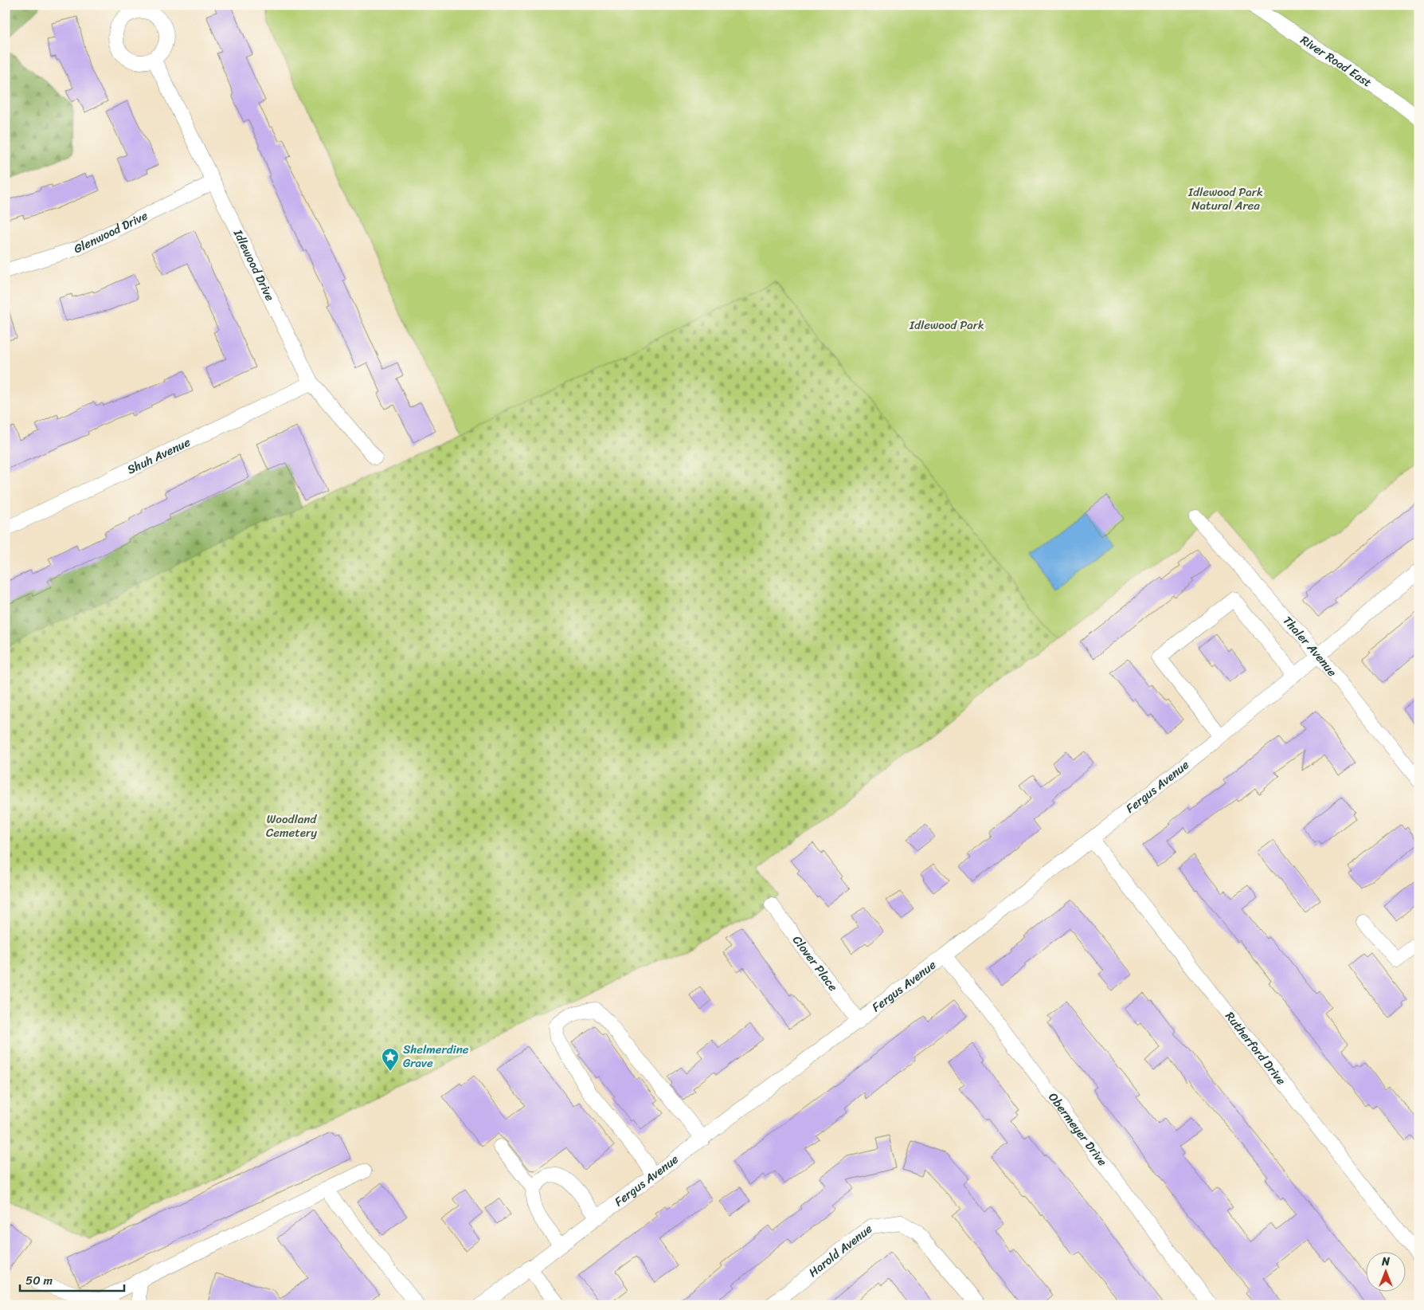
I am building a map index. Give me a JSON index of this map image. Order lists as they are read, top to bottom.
{
  "streets": {
    "street": [
      "River Road East",
      "Glenwood Drive",
      "Idlewood Drive",
      "Shuh Avenue",
      "Thaler Avenue",
      "Fergus Avenue",
      "Clover Place",
      "Rutherford Drive",
      "Obermeyer Drive",
      "Harold Avenue"
    ]
  },
  "crossings": [
    ["Glenwood Drive", "Idlewood Drive"],
    ["Idlewood Drive", "Shuh Avenue"],
    ["Thaler Avenue", "Fergus Avenue"],
    ["Fergus Avenue", "Clover Place"],
    ["Fergus Avenue", "Rutherford Drive"],
    ["Fergus Avenue", "Obermeyer Drive"]
  ],
  "parks": ["Idlewood Park Natural Area", "Idlewood Park", "Woodland Cemetery"],
  "places": {
    "place": ["Shelmerdine Grave"]
  },
  "scale_bar": "50 m",
  "north": "top"
}
